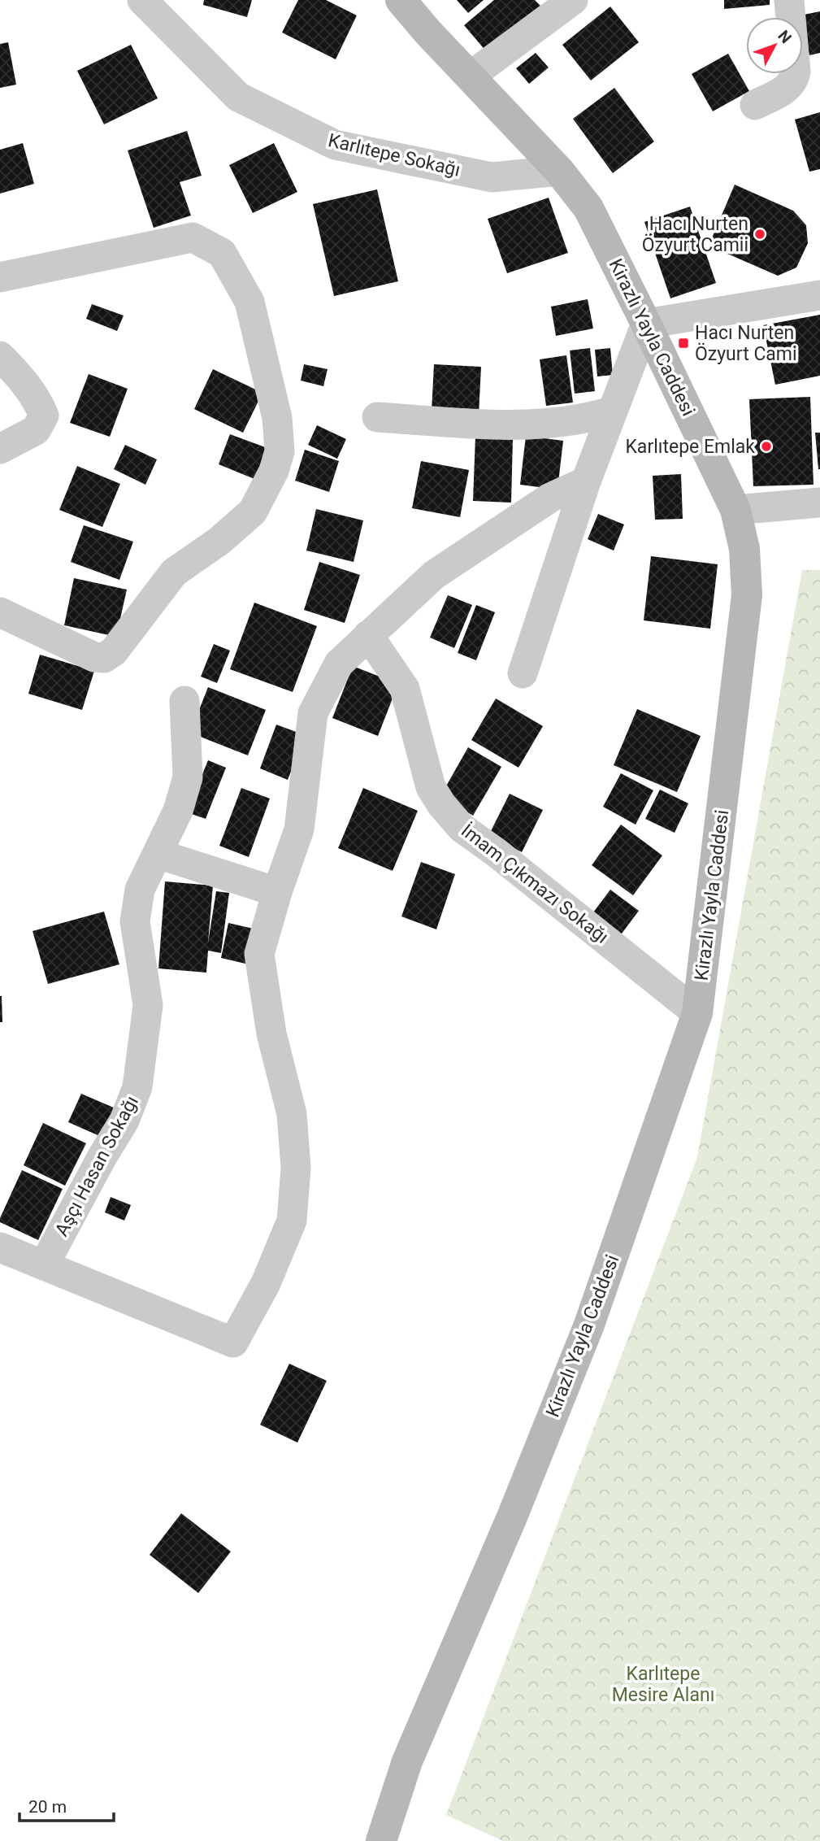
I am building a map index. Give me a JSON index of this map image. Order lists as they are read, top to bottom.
{
  "streets": {
    "main road": ["Kirazlı Yayla Caddesi"],
    "street": ["Karlıtepe Sokağı", "İmam Çıkmazı Sokağı", "Aşçı Hasan Sokağı"]
  },
  "crossings": [
    ["Karlıtepe Sokağı", "Kirazlı Yayla Caddesi"],
    ["Kirazlı Yayla Caddesi", "İmam Çıkmazı Sokağı"]
  ],
  "parks": ["Karlıtepe Mesire Alanı"],
  "places": {
    "other": ["Hacı Nurten Özyurt Camii", "Karlıtepe Emlak"],
    "transit": ["Hacı Nurten Özyurt Cami"]
  },
  "scale_bar": "20 m",
  "north": "top right"
}
